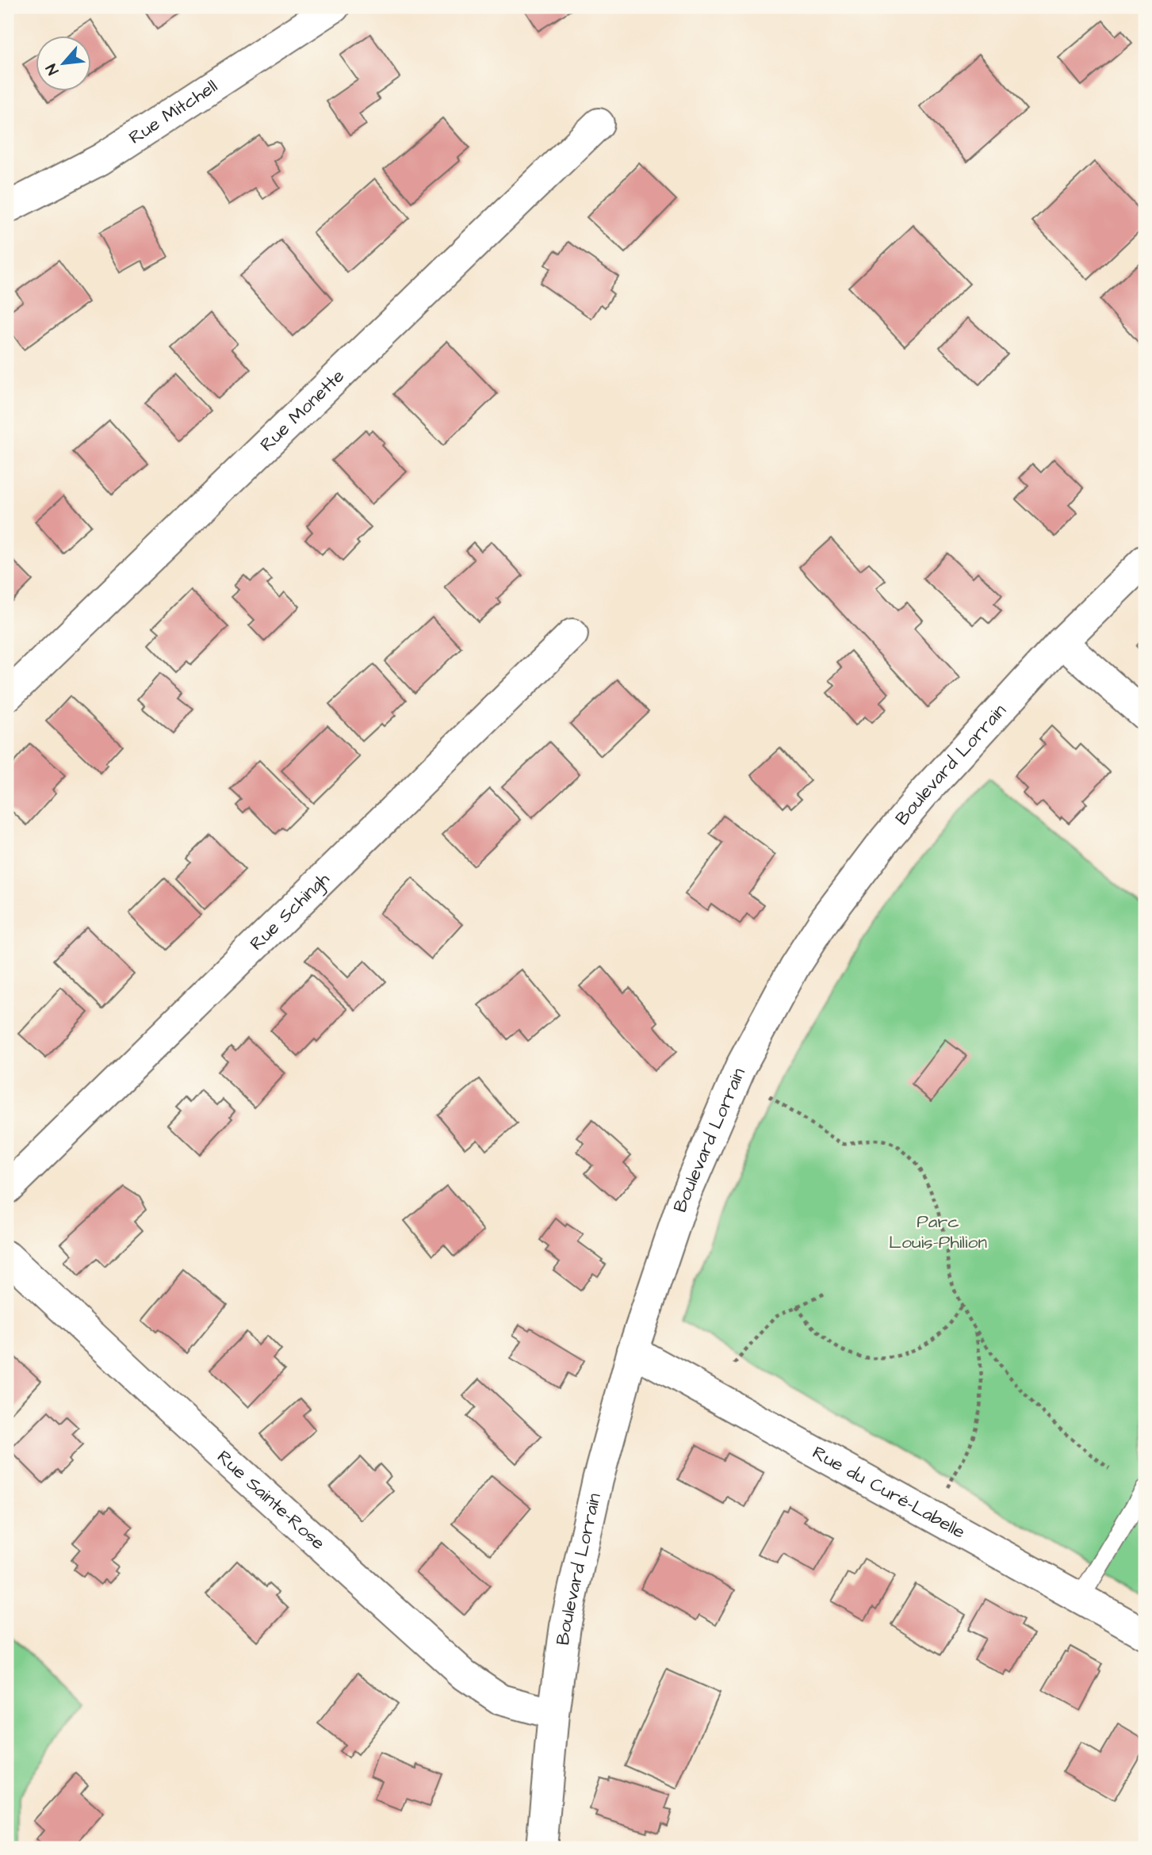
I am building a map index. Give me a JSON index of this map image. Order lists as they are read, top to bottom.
{
  "streets": {
    "street": [
      "Rue Mitchell",
      "Rue Monette",
      "Boulevard Lorrain",
      "Rue Schingh",
      "Rue du Curé-Labelle",
      "Rue Sainte-Rose"
    ]
  },
  "crossings": [
    ["Boulevard Lorrain", "Rue du Curé-Labelle"],
    ["Boulevard Lorrain", "Rue Sainte-Rose"]
  ],
  "parks": ["Parc Louis-Philion"],
  "north": "bottom left"
}
